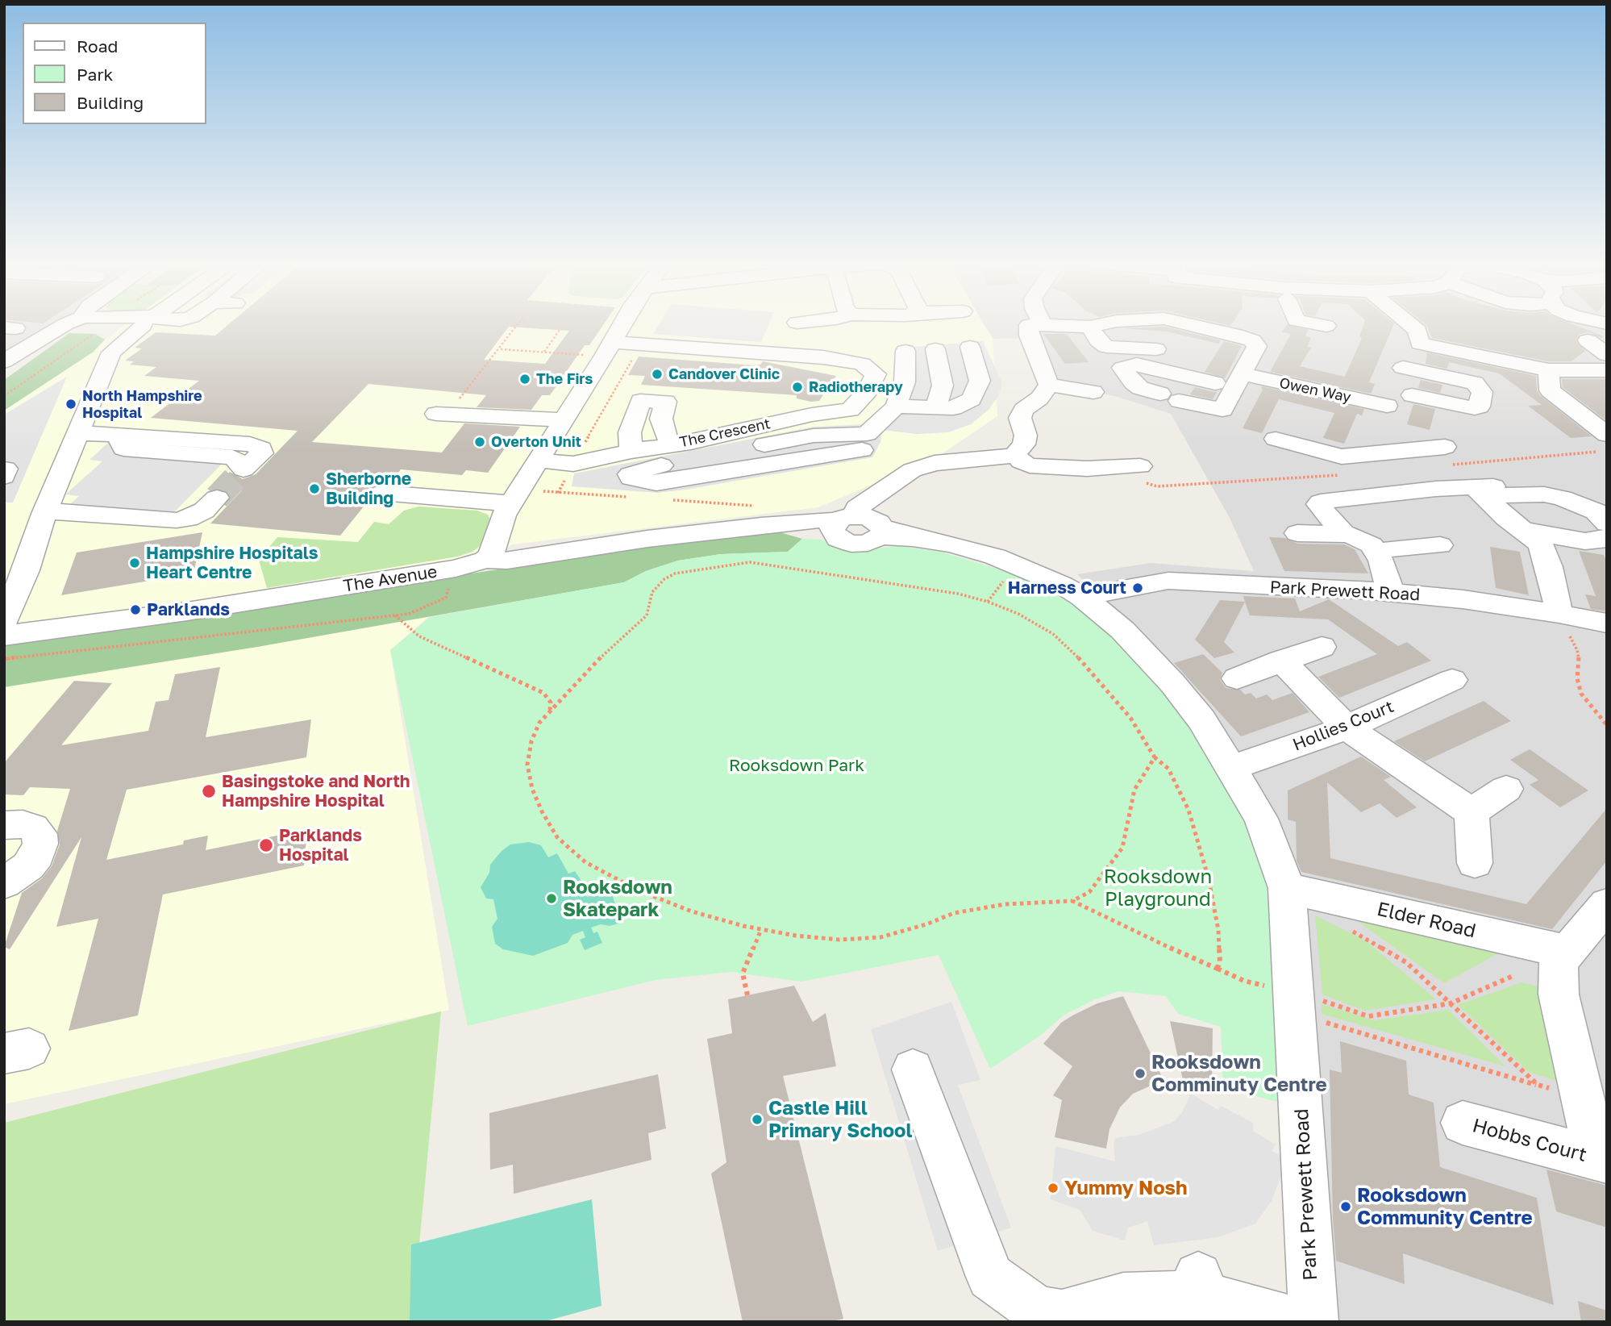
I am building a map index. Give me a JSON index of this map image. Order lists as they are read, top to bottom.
{
  "streets": {
    "street": [
      "Owen Way",
      "The Crescent",
      "The Avenue",
      "Park Prewett Road",
      "Hollies Court",
      "Elder Road",
      "Hobbs Court"
    ]
  },
  "crossings": [
    ["The Avenue", "Park Prewett Road"],
    ["Park Prewett Road", "Hollies Court"],
    ["Park Prewett Road", "Elder Road"]
  ],
  "parks": ["Rooksdown Park", "Rooksdown Playground"],
  "places": [
    "Candover Clinic",
    "The Firs",
    "Radiotherapy",
    "North Hampshire Hospital",
    "Overton Unit",
    "Sherborne Building",
    "Hampshire Hospitals Heart Centre",
    "Harness Court",
    "Parklands",
    "Basingstoke and North Hampshire Hospital",
    "Parklands Hospital",
    "Rooksdown Skatepark",
    "Rooksdown Comminuty Centre",
    "Castle Hill Primary School",
    "Yummy Nosh",
    "Rooksdown Community Centre"
  ],
  "legend": ["Road", "Park", "Building"]
}
